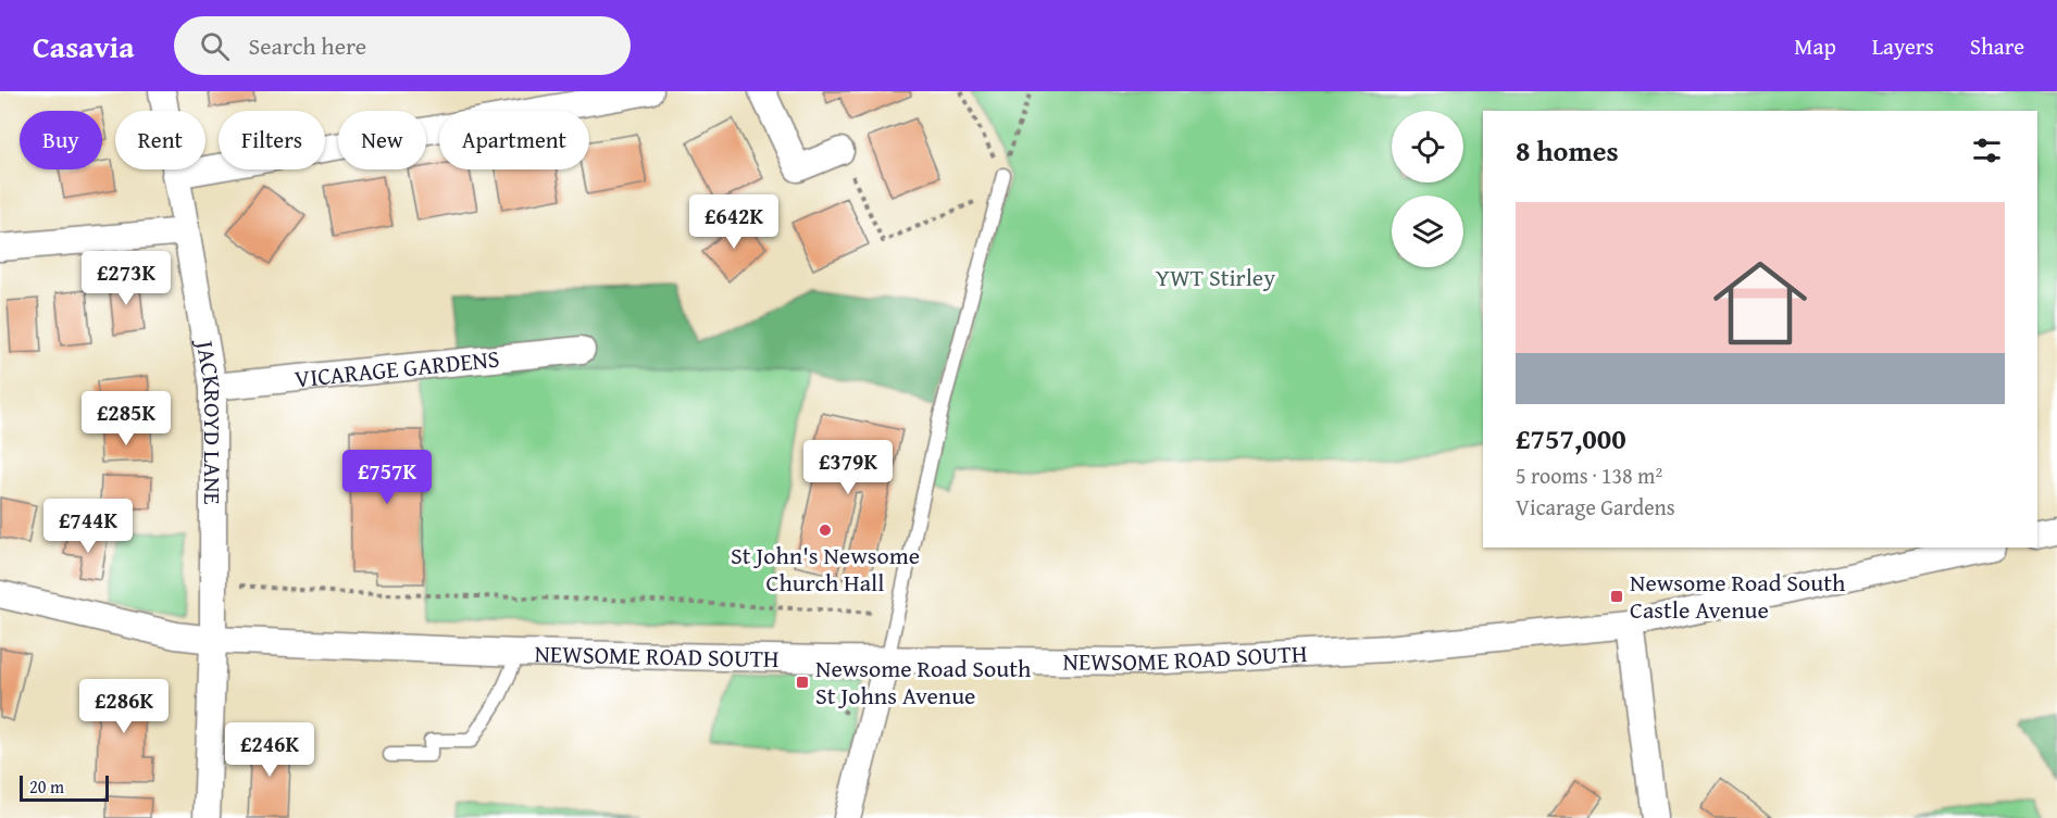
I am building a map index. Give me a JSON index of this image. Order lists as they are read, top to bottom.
{
  "streets": {
    "street": ["VICARAGE GARDENS", "JACKROYD LANE", "NEWSOME ROAD SOUTH"]
  },
  "crossings": [
    ["VICARAGE GARDENS", "JACKROYD LANE"],
    ["JACKROYD LANE", "NEWSOME ROAD SOUTH"]
  ],
  "parks": ["YWT Stirley"],
  "places": {
    "other": ["St John's Newsome Church Hall"],
    "transit": ["Newsome Road South Castle Avenue", "Newsome Road South St Johns Avenue"]
  },
  "scale_bar": "20 m",
  "page": {
    "header": "Casavia",
    "search": "Search here",
    "nav": ["Map", "Layers", "Share"],
    "chip": [
      "Buy",
      "Rent",
      "Filters",
      "New",
      "Apartment"
    ],
    "heading": "8 homes",
    "list": [
      {
        "name": "£757,000",
        "note": "5 rooms · 138 m² · Vicarage Gardens"
      }
    ],
    "price": [
      "£642K",
      "£273K",
      "£285K",
      "£379K",
      "£757K",
      "£744K",
      "£286K",
      "£246K"
    ],
    "scale": "20 m"
  }
}
